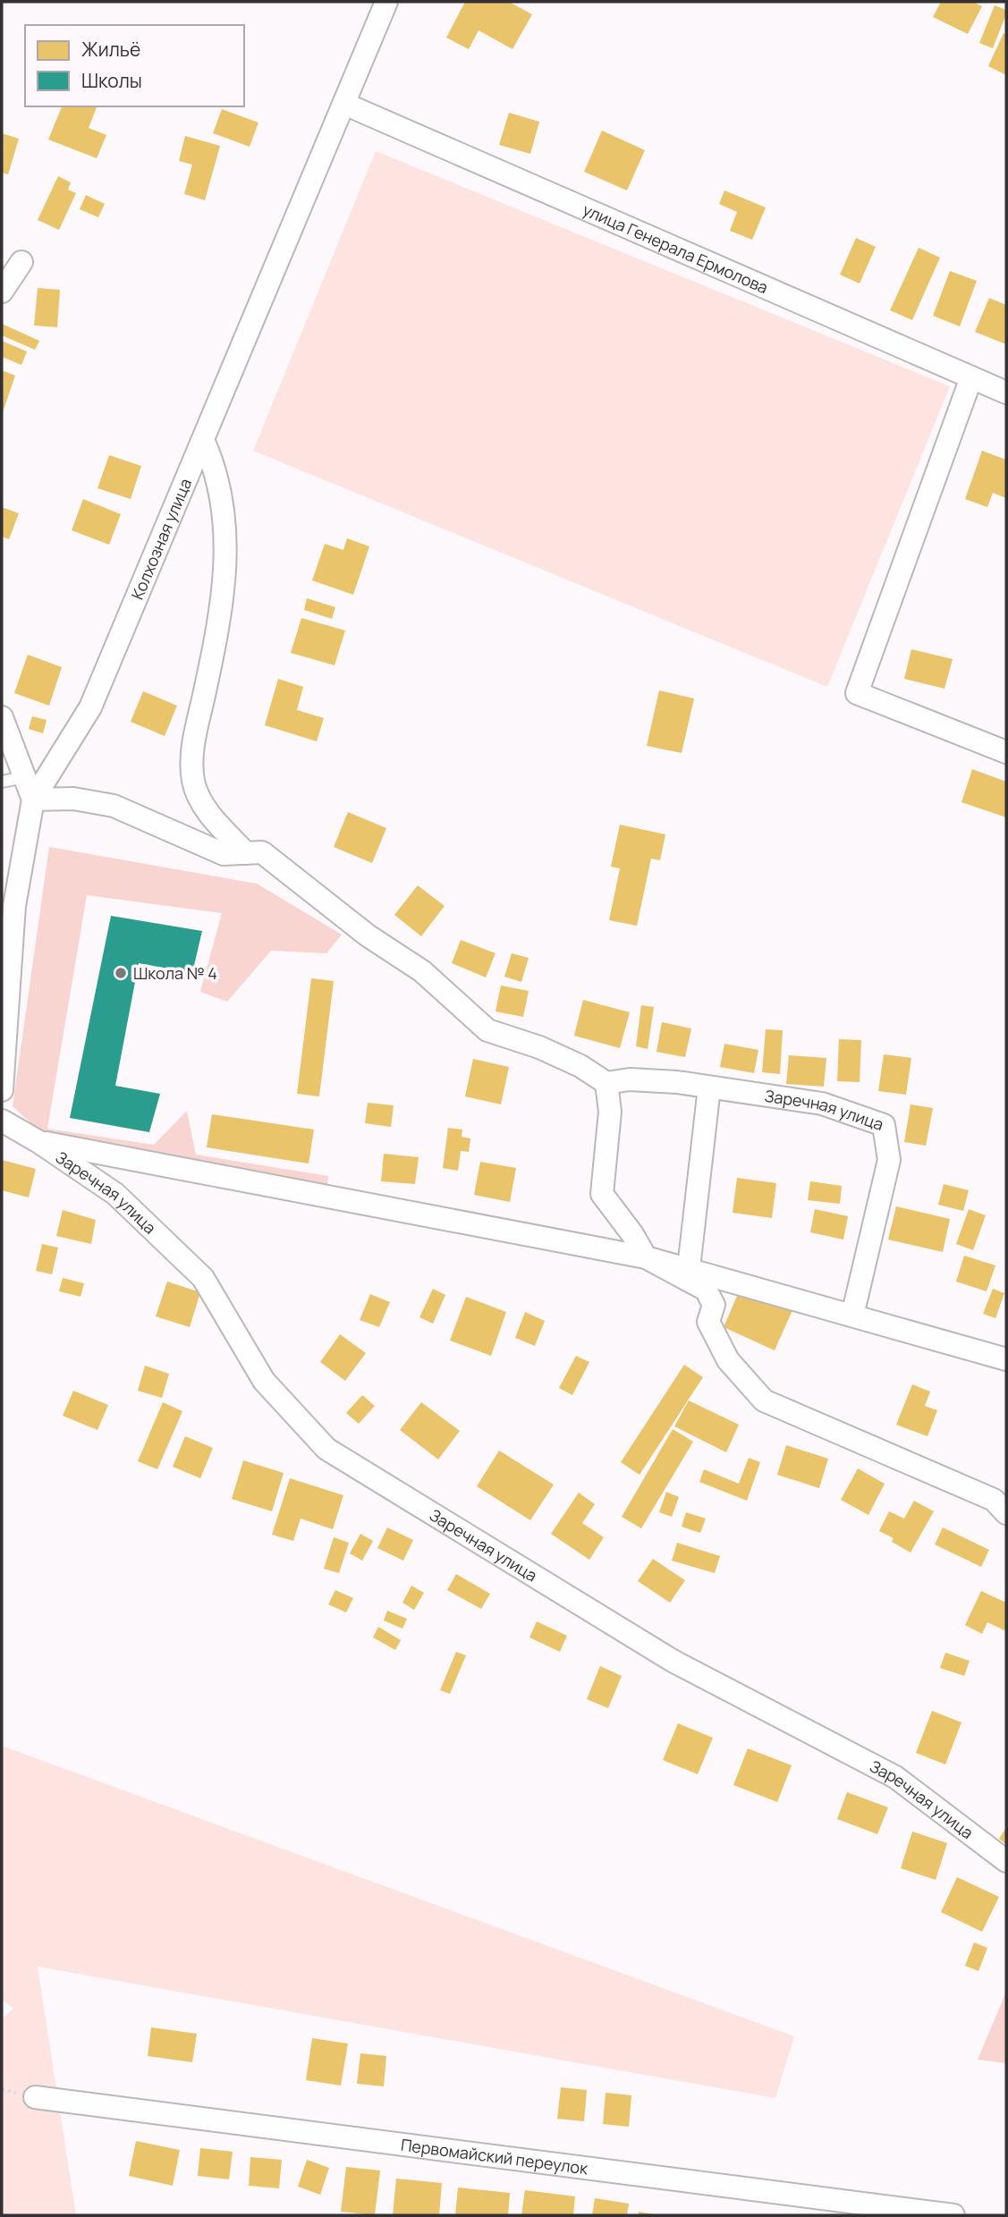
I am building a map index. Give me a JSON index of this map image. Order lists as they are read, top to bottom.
{
  "streets": {
    "street": [
      "улица Генерала Ермолова",
      "Колхозная улица",
      "Заречная улица",
      "Первомайский переулок"
    ]
  },
  "crossings": [
    ["улица Генерала Ермолова", "Колхозная улица"]
  ],
  "places": ["Школа № 4"],
  "legend": ["Жильё", "Школы"]
}
